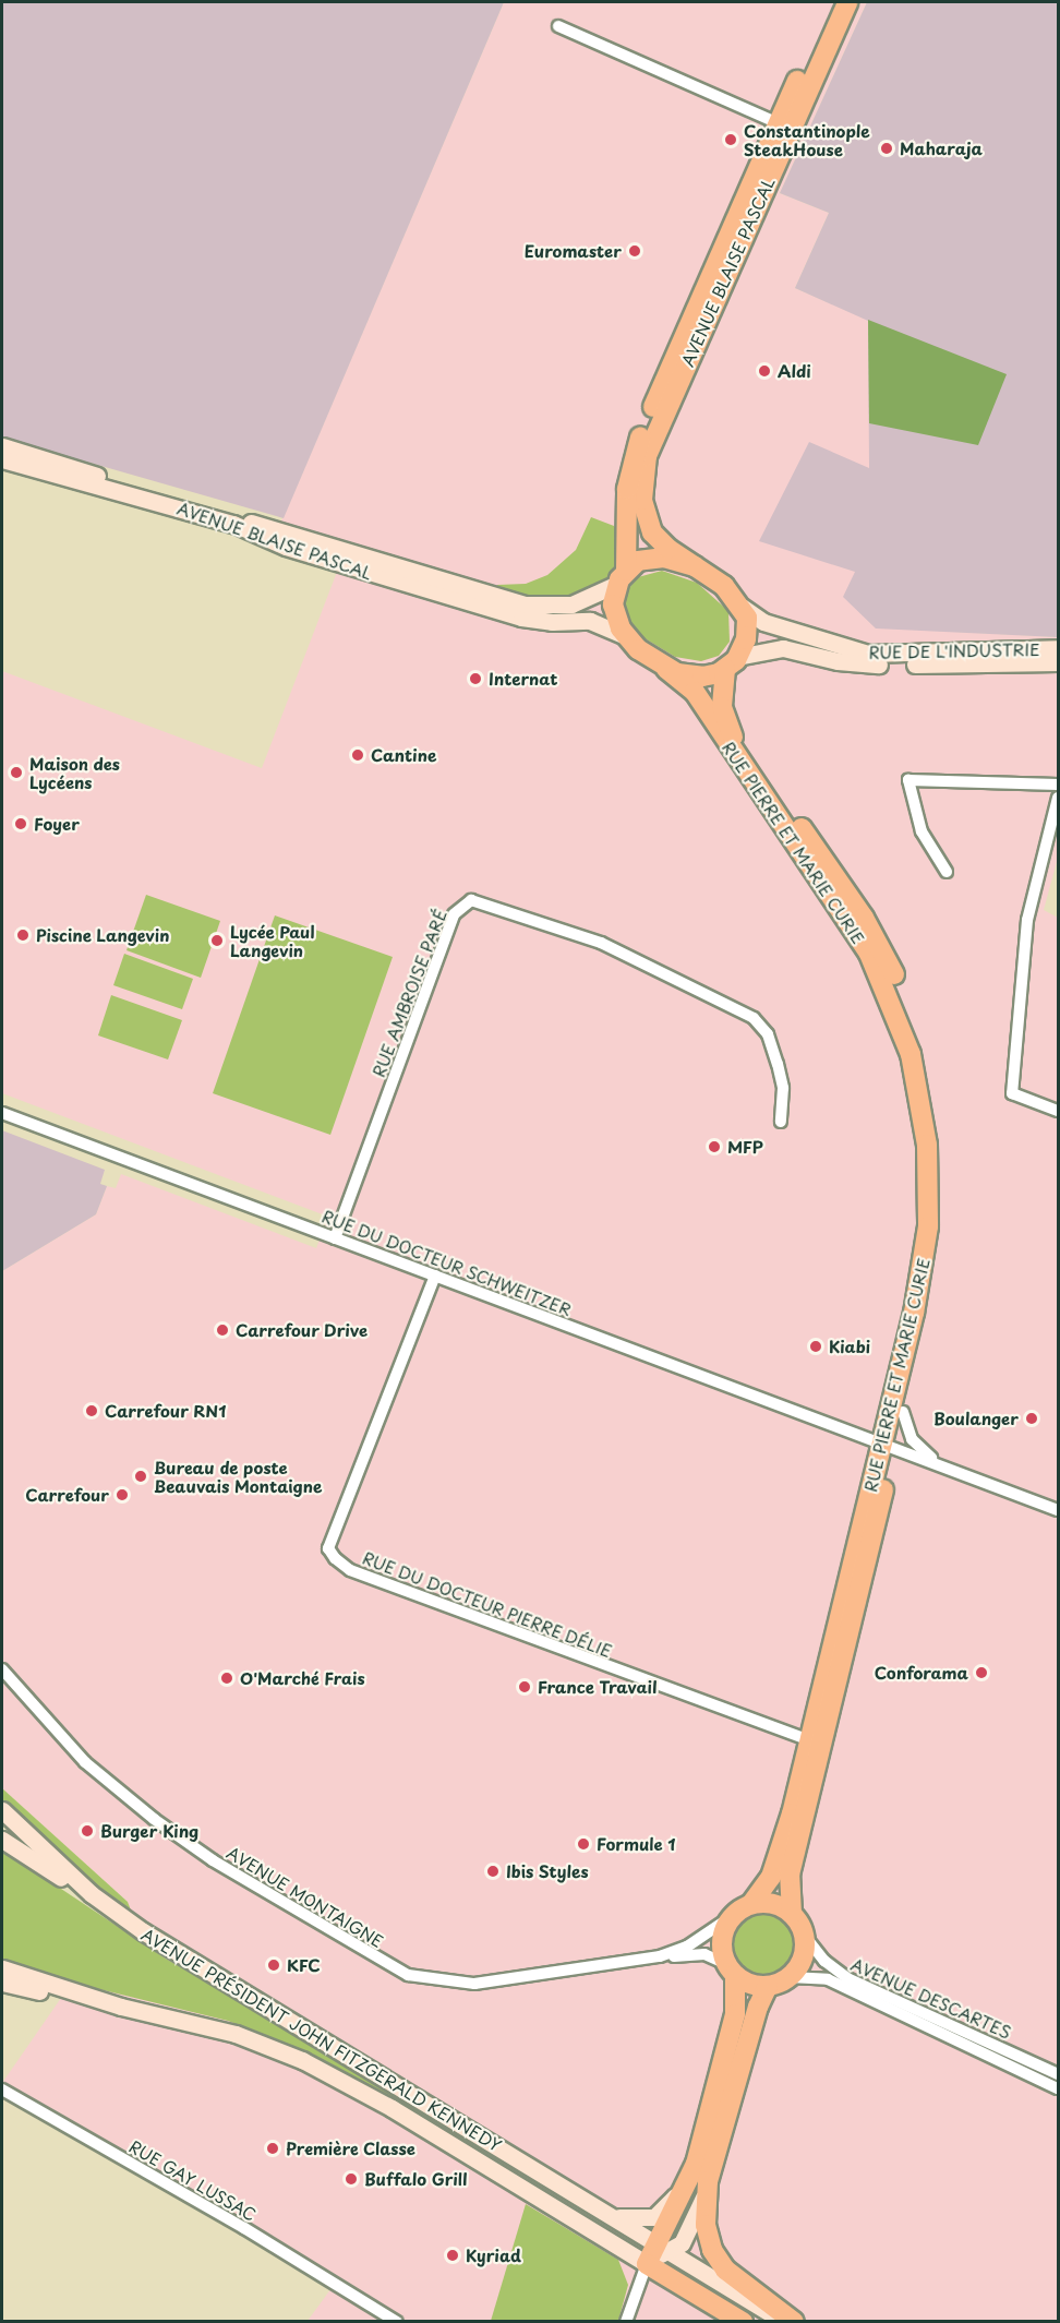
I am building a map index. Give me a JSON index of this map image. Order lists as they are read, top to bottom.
{
  "streets": {
    "main road": [
      "AVENUE BLAISE PASCAL",
      "RUE DE L'INDUSTRIE",
      "RUE PIERRE ET MARIE CURIE",
      "AVENUE PRÉSIDENT JOHN FITZGERALD KENNEDY"
    ],
    "street": [
      "RUE AMBROISE PARÉ",
      "RUE DU DOCTEUR SCHWEITZER",
      "RUE DU DOCTEUR PIERRE DÉLIE",
      "AVENUE MONTAIGNE",
      "AVENUE DESCARTES",
      "RUE GAY LUSSAC"
    ]
  },
  "crossings": [
    ["AVENUE BLAISE PASCAL", "RUE DE L'INDUSTRIE"],
    ["AVENUE BLAISE PASCAL", "RUE PIERRE ET MARIE CURIE"],
    ["RUE DE L'INDUSTRIE", "RUE PIERRE ET MARIE CURIE"],
    ["RUE PIERRE ET MARIE CURIE", "RUE DU DOCTEUR SCHWEITZER"],
    ["RUE PIERRE ET MARIE CURIE", "RUE DU DOCTEUR PIERRE DÉLIE"],
    ["RUE PIERRE ET MARIE CURIE", "AVENUE MONTAIGNE"],
    ["RUE PIERRE ET MARIE CURIE", "AVENUE DESCARTES"],
    ["RUE AMBROISE PARÉ", "RUE DU DOCTEUR SCHWEITZER"],
    ["RUE DU DOCTEUR SCHWEITZER", "RUE DU DOCTEUR PIERRE DÉLIE"],
    ["AVENUE MONTAIGNE", "AVENUE DESCARTES"]
  ],
  "places": [
    "Constantinople SteakHouse",
    "Maharaja",
    "Euromaster",
    "Aldi",
    "Internat",
    "Cantine",
    "Maison des Lycéens",
    "Foyer",
    "Piscine Langevin",
    "Lycée Paul Langevin",
    "MFP",
    "Carrefour Drive",
    "Kiabi",
    "Carrefour RN1",
    "Boulanger",
    "Bureau de poste Beauvais Montaigne",
    "Carrefour",
    "Conforama",
    "O'Marché Frais",
    "France Travail",
    "Burger King",
    "Formule 1",
    "Ibis Styles",
    "KFC",
    "Première Classe",
    "Buffalo Grill",
    "Kyriad"
  ]
}
